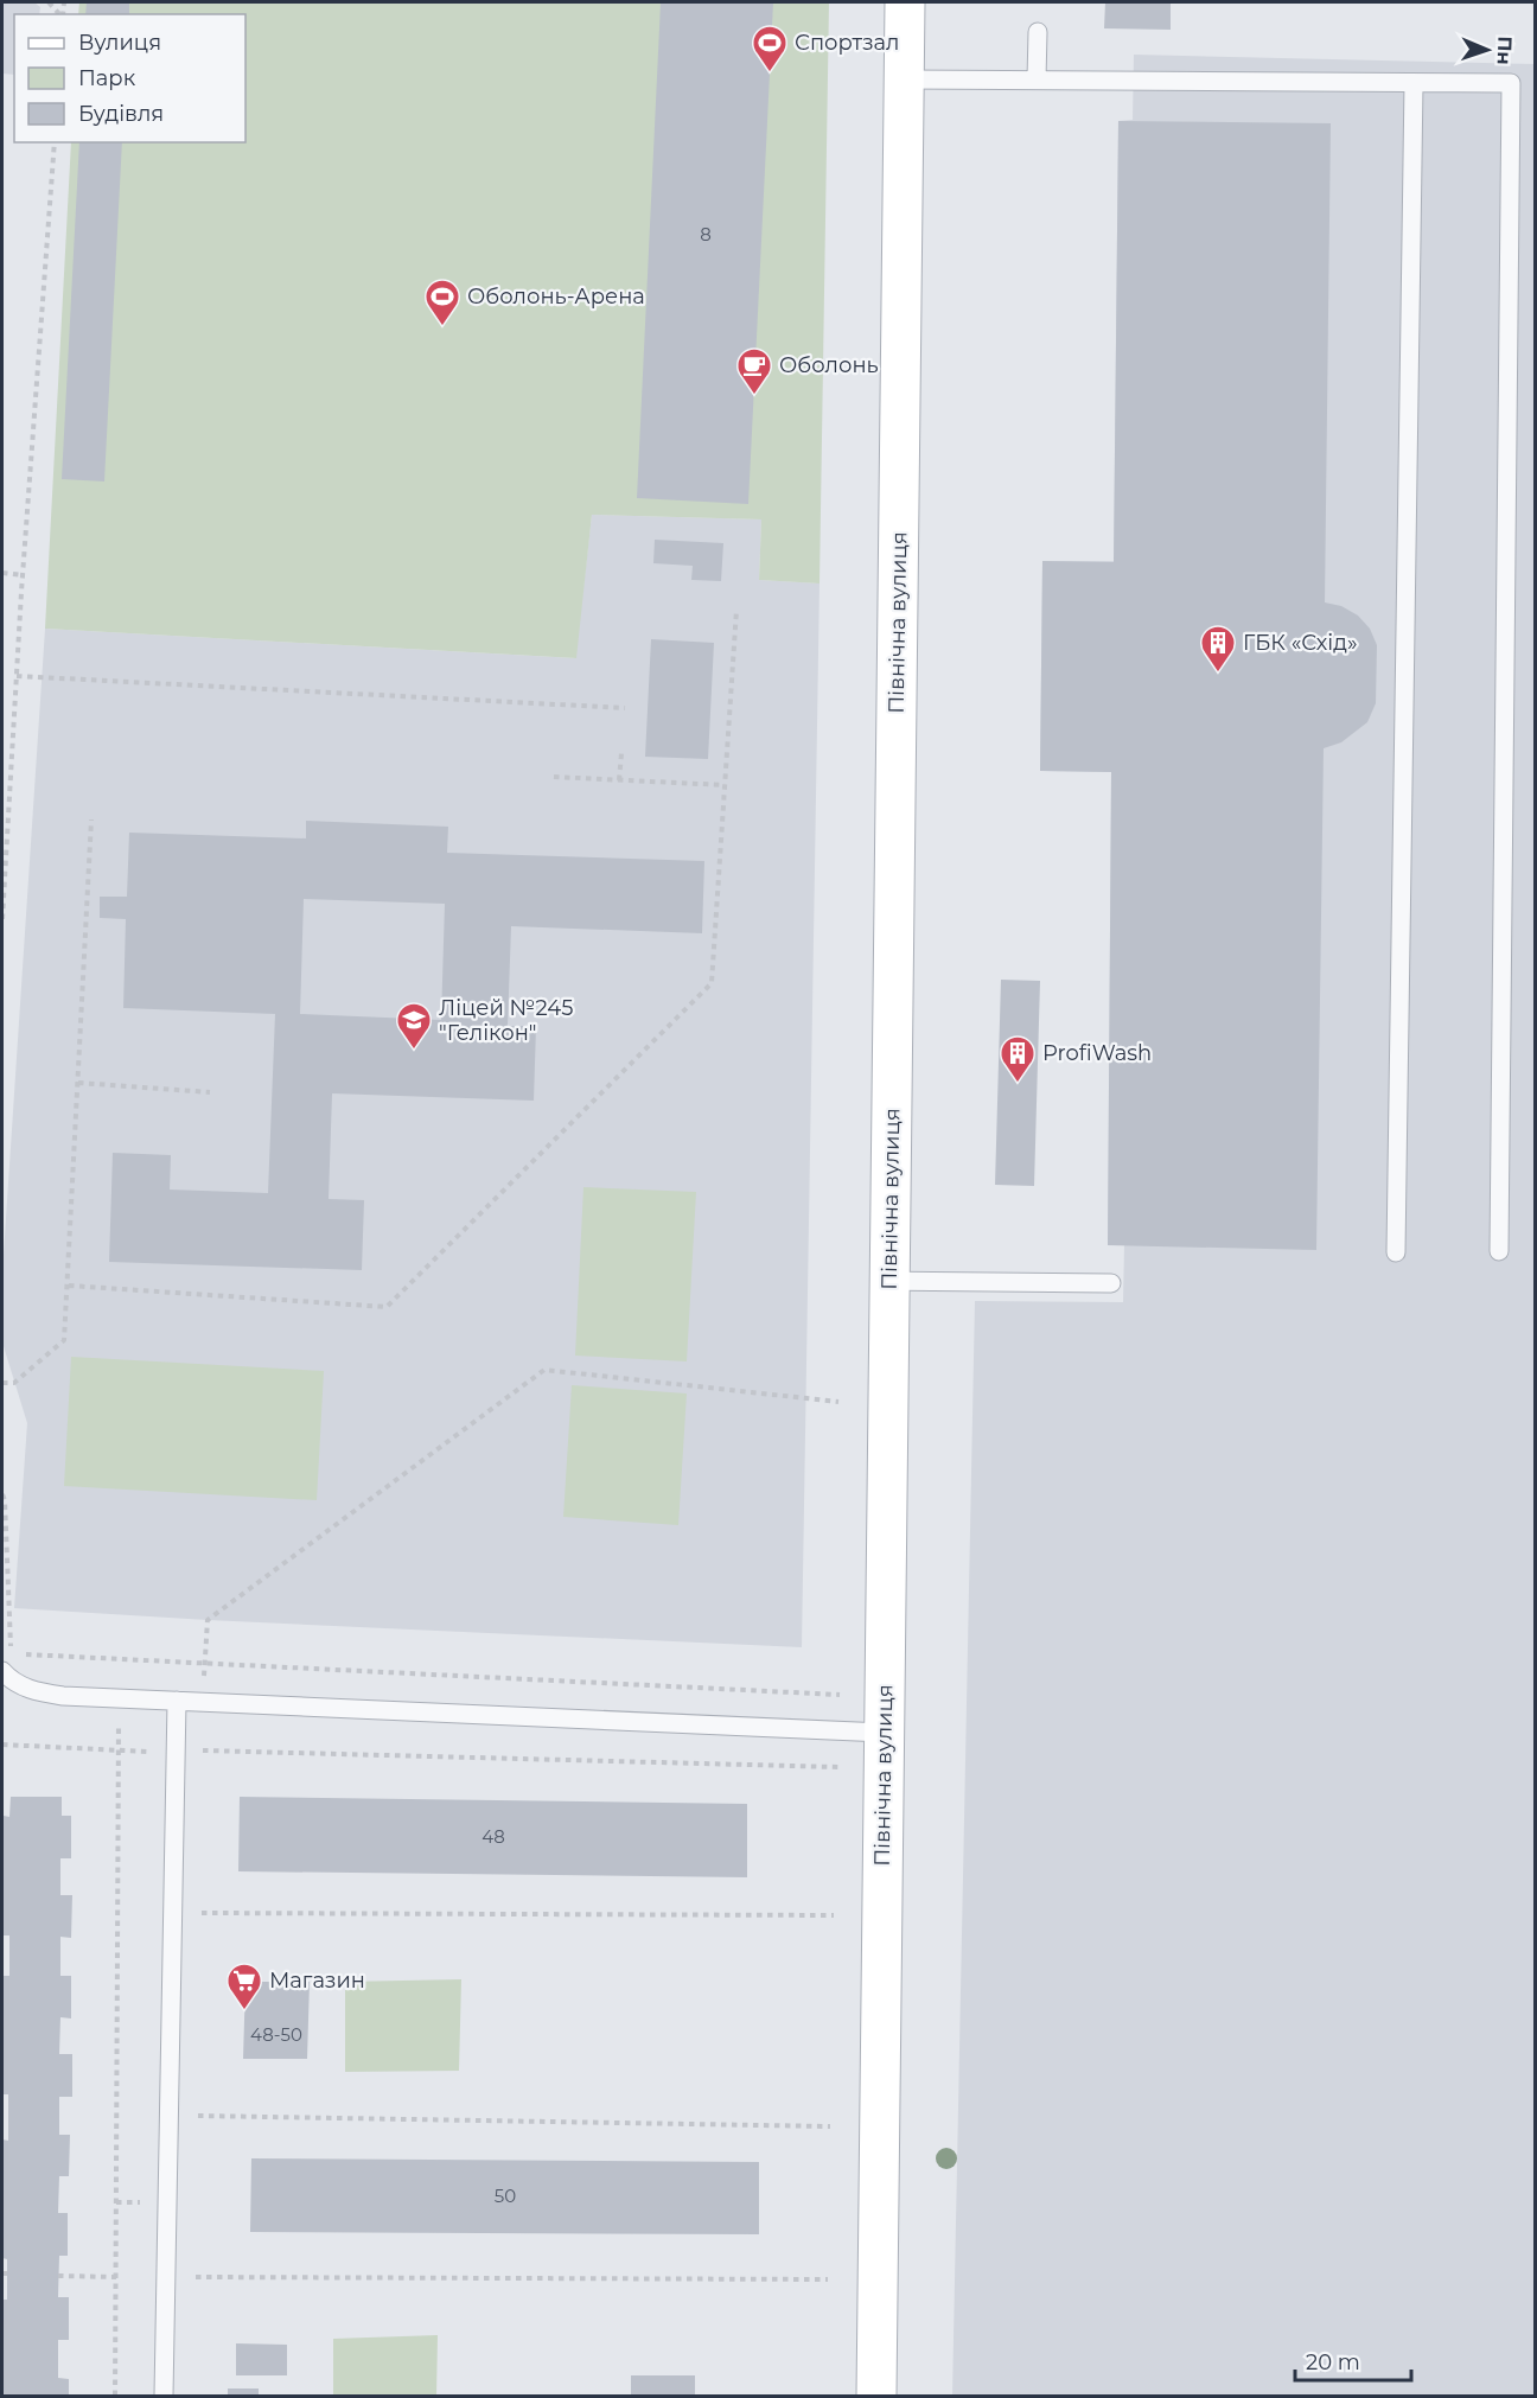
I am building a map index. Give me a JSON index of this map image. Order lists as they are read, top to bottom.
{
  "streets": {
    "street": ["Північна вулиця"]
  },
  "places": {
    "sports": ["Спортзал", "Оболонь-Арена"],
    "cafe": ["Оболонь"],
    "building": ["ГБК «Схід»", "ProfiWash"],
    "school or university": ["Ліцей №245 \"Гелікон\""],
    "supermarket": ["Магазин"]
  },
  "house_numbers": [
    "8",
    "48",
    "48-50",
    "50"
  ],
  "legend": ["Вулиця", "Парк", "Будівля"],
  "scale_bar": "20 m",
  "north": "right"
}
